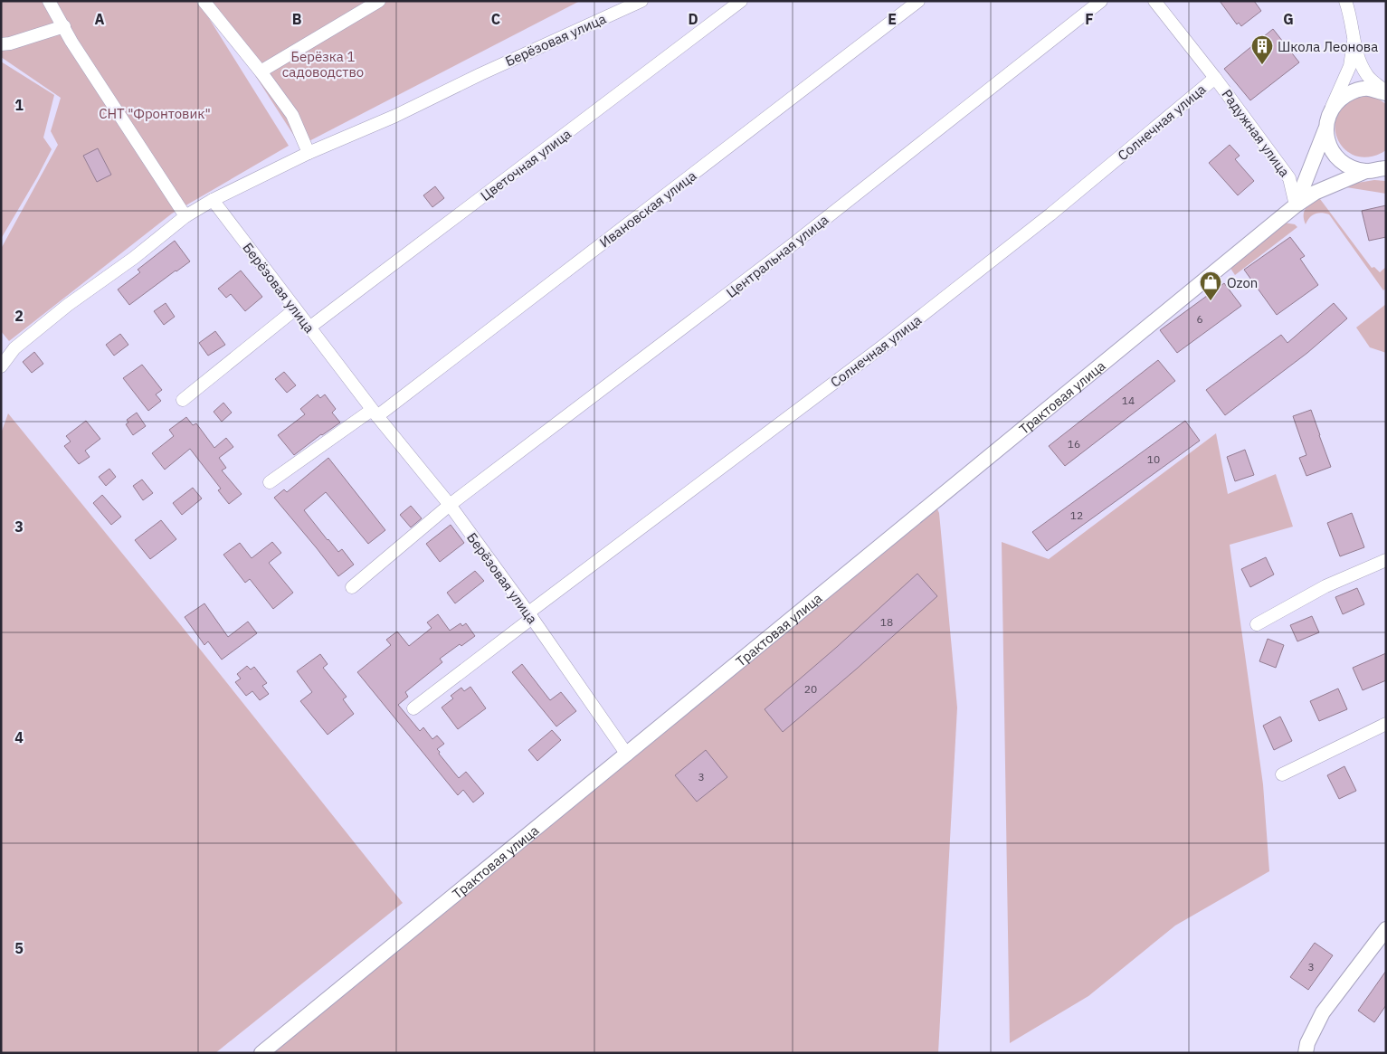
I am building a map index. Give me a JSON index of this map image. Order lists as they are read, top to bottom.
{
  "streets": {
    "street": [
      "Берёзовая улица",
      "Солнечная улица",
      "Радужная улица",
      "Цветочная улица",
      "Ивановская улица",
      "Центральная улица",
      "Трактовая улица"
    ]
  },
  "crossings": [
    ["Берёзовая улица", "Солнечная улица"],
    ["Берёзовая улица", "Цветочная улица"],
    ["Берёзовая улица", "Ивановская улица"],
    ["Берёзовая улица", "Центральная улица"],
    ["Берёзовая улица", "Трактовая улица"],
    ["Солнечная улица", "Радужная улица"],
    ["Радужная улица", "Трактовая улица"]
  ],
  "parks": ["Берёзка 1 садоводство", "СНТ \"Фронтовик\""],
  "places": {
    "building": ["Школа Леонова"],
    "shop": ["Ozon"]
  },
  "house_numbers": [
    "6",
    "14",
    "16",
    "10",
    "12",
    "18",
    "20",
    "3",
    "3"
  ],
  "grid": {
    "columns": [
      "A",
      "B",
      "C",
      "D",
      "E",
      "F",
      "G"
    ],
    "rows": [
      "1",
      "2",
      "3",
      "4",
      "5"
    ]
  }
}
